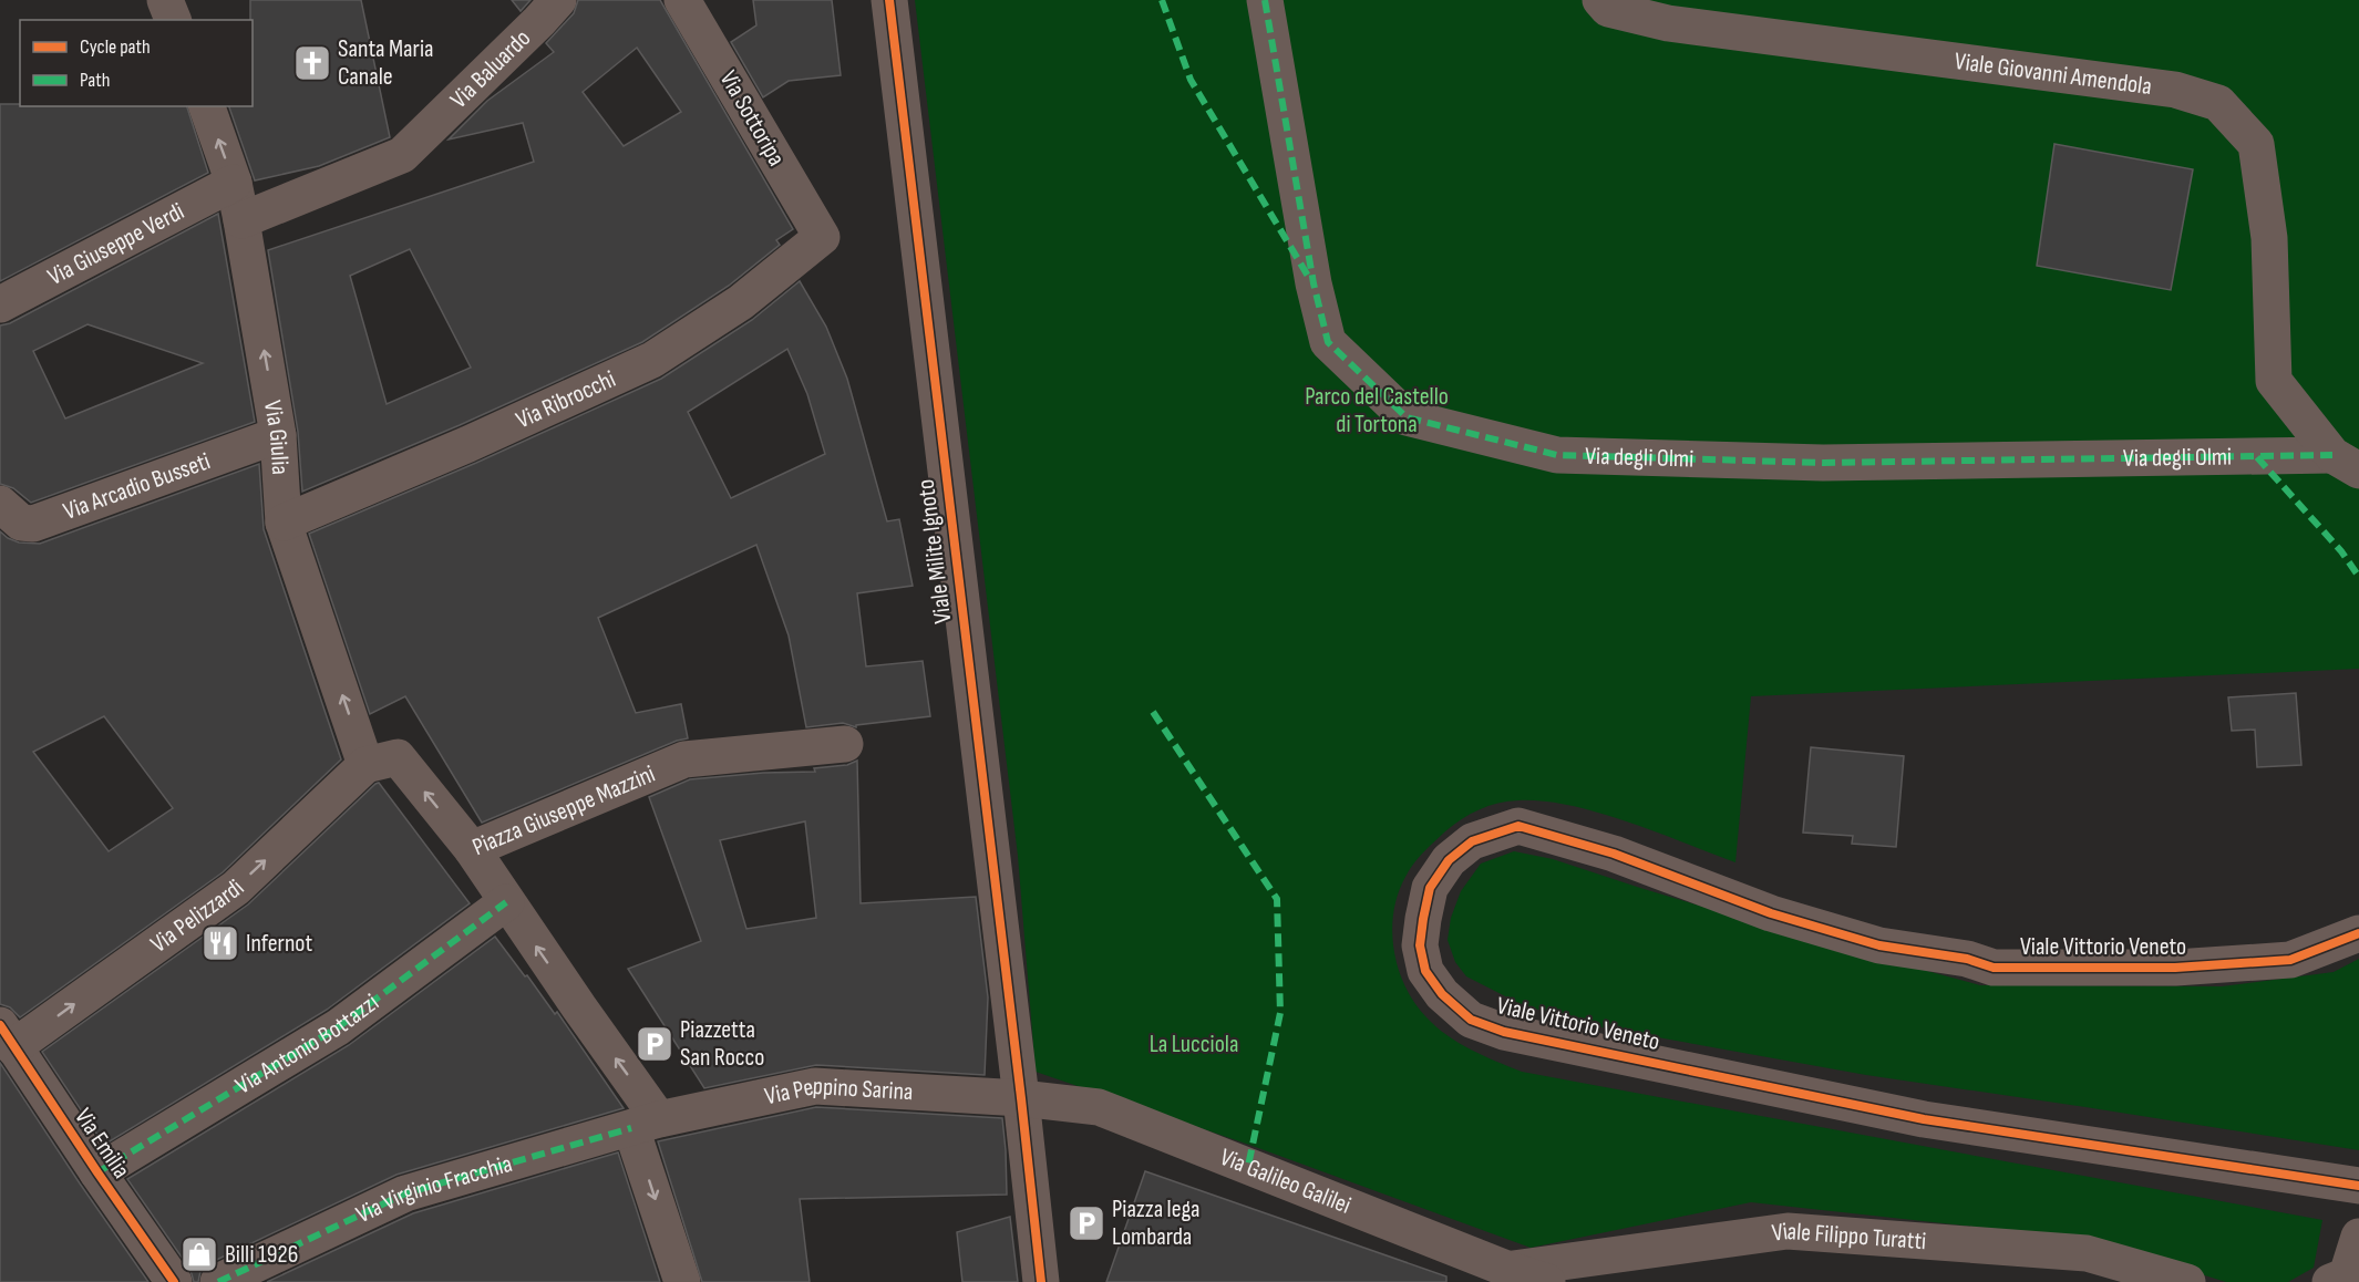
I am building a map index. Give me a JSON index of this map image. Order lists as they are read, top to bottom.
{
  "streets": {
    "street": [
      "Via Baluardo",
      "Viale Giovanni Amendola",
      "Via Sottoripa",
      "Via Giuseppe Verdi",
      "Via Ribrocchi",
      "Via Giulia",
      "Via degli Olmi",
      "Via Arcadio Busseti",
      "Viale Milite Ignoto",
      "Piazza Giuseppe Mazzini",
      "Via Pelizzardi",
      "Viale Vittorio Veneto",
      "Via Antonio Bottazzi",
      "Via Peppino Sarina",
      "Via Emilia",
      "Via Galileo Galilei",
      "Via Virginio Fracchia",
      "Viale Filippo Turatti"
    ]
  },
  "crossings": [
    ["Via Baluardo", "Via Giulia"],
    ["Viale Giovanni Amendola", "Via degli Olmi"],
    ["Via Sottoripa", "Via Ribrocchi"],
    ["Via Giuseppe Verdi", "Via Giulia"],
    ["Via Ribrocchi", "Via Giulia"],
    ["Via Giulia", "Via Arcadio Busseti"],
    ["Via Giulia", "Via Pelizzardi"],
    ["Viale Milite Ignoto", "Via Peppino Sarina"],
    ["Viale Milite Ignoto", "Via Galileo Galilei"],
    ["Piazza Giuseppe Mazzini", "Via Antonio Bottazzi"],
    ["Piazza Giuseppe Mazzini", "Via Peppino Sarina"],
    ["Piazza Giuseppe Mazzini", "Via Virginio Fracchia"],
    ["Via Pelizzardi", "Via Emilia"],
    ["Via Antonio Bottazzi", "Via Emilia"],
    ["Via Peppino Sarina", "Via Galileo Galilei"],
    ["Via Peppino Sarina", "Via Virginio Fracchia"],
    ["Via Galileo Galilei", "Viale Filippo Turatti"]
  ],
  "one_way": ["Via Giulia", "Via Pelizzardi"],
  "parks": ["Parco del Castello di Tortona", "La Lucciola"],
  "places": {
    "church": ["Santa Maria Canale"],
    "restaurant": ["Infernot"],
    "parking": ["Piazzetta San Rocco", "Piazza lega Lombarda"],
    "shop": ["Billi 1926"]
  },
  "legend": ["Cycle path", "Path"]
}
